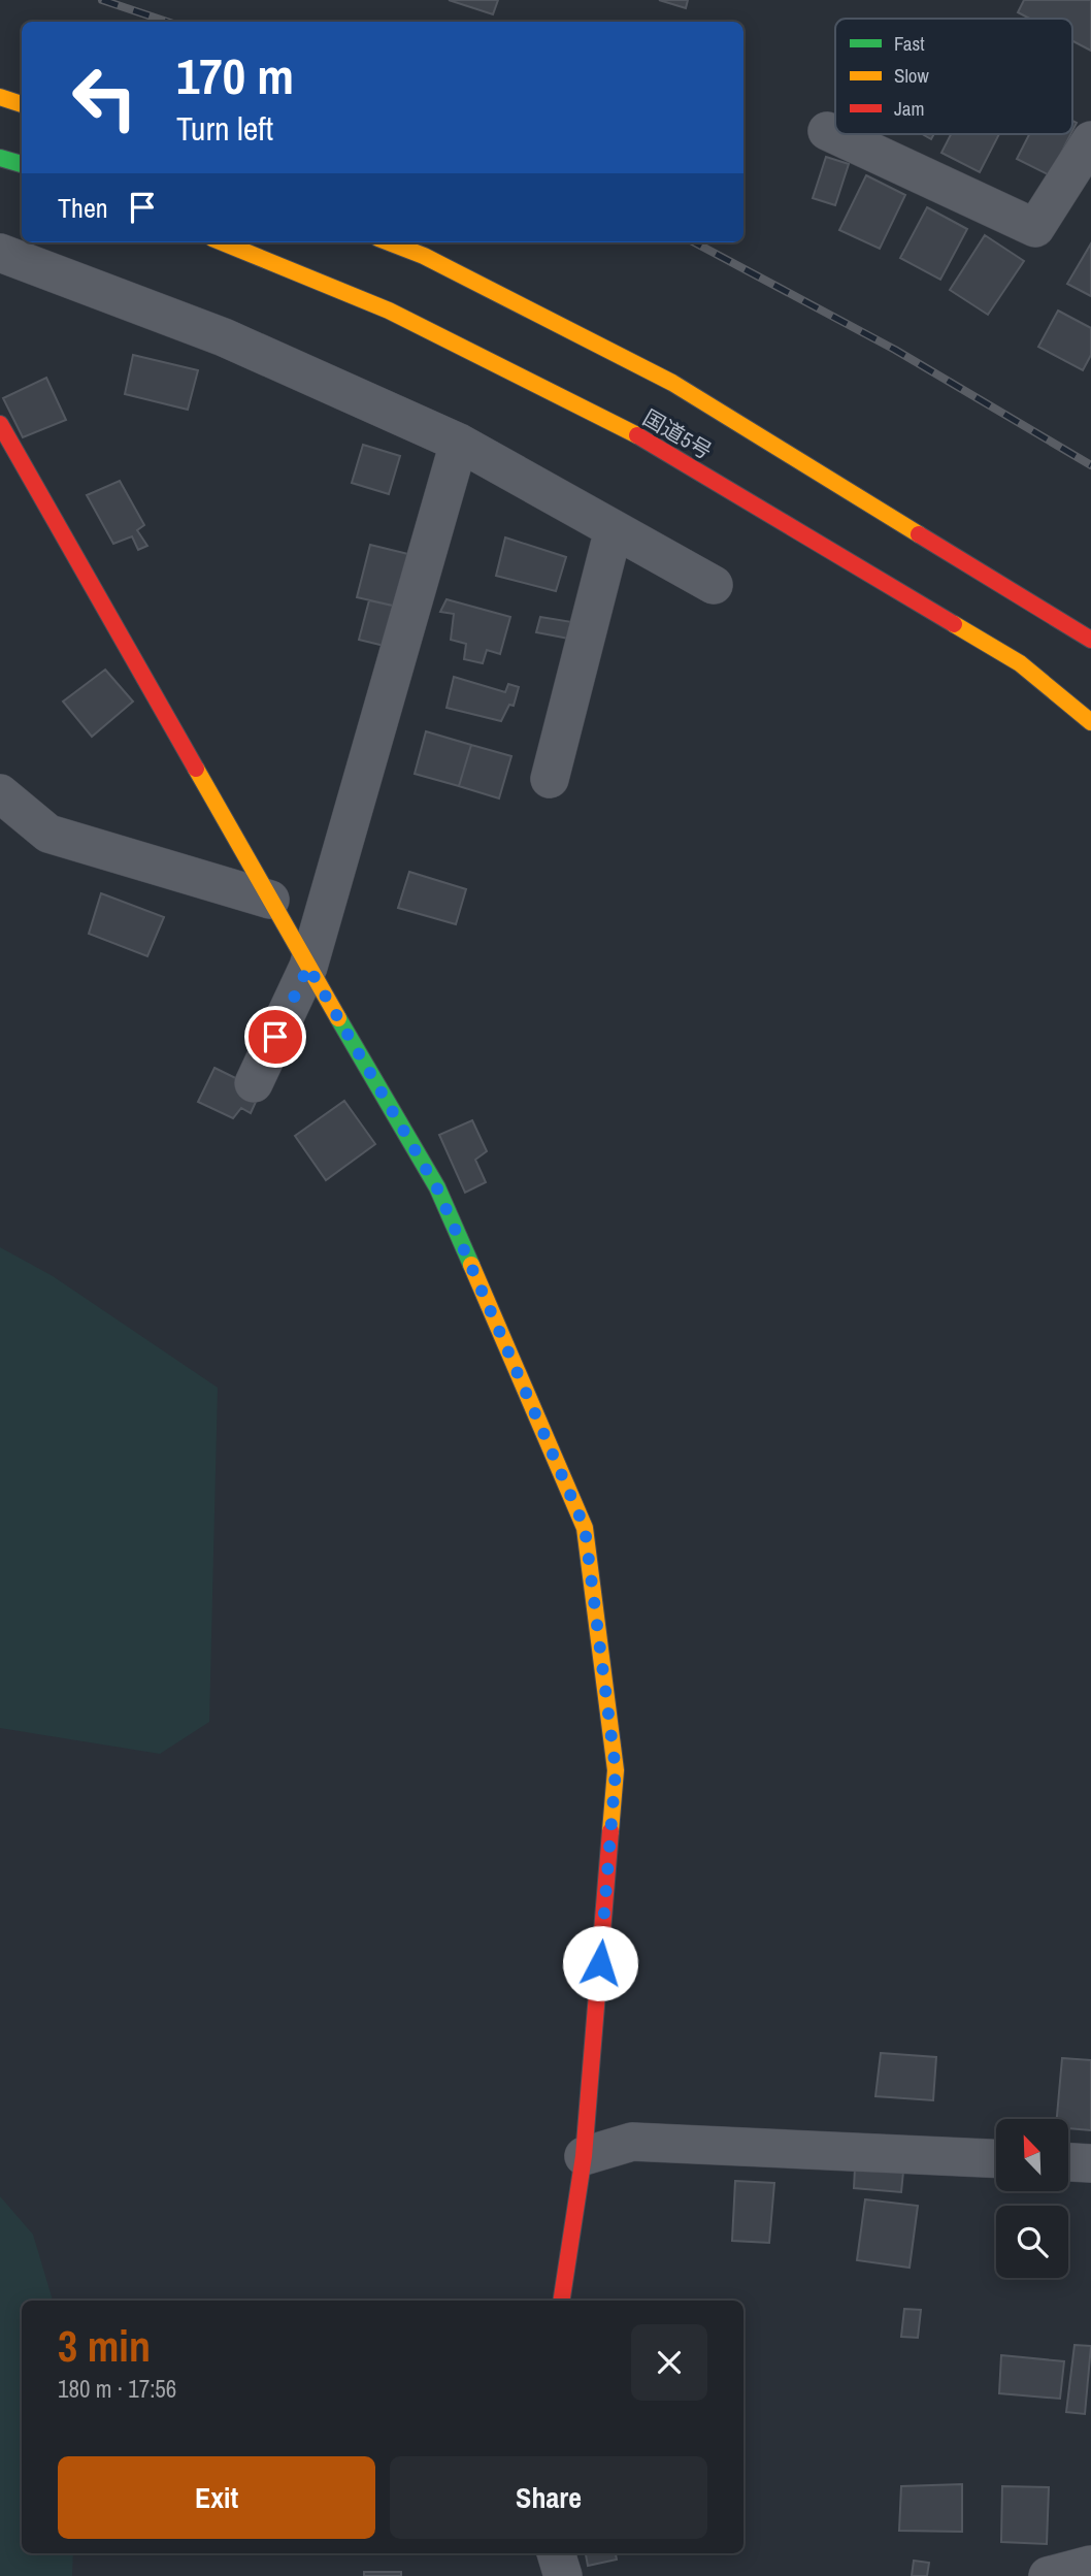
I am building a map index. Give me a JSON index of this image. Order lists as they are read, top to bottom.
{
  "streets": {
    "main road": ["国道5号"]
  },
  "legend": ["Fast", "Slow", "Jam"],
  "north": "top left",
  "page": {
    "turn": ["170 m", "Turn left"],
    "then": "Then",
    "heading": ["3 min", "180 m · 17:56"],
    "buttons": ["Exit", "Share"]
  }
}
